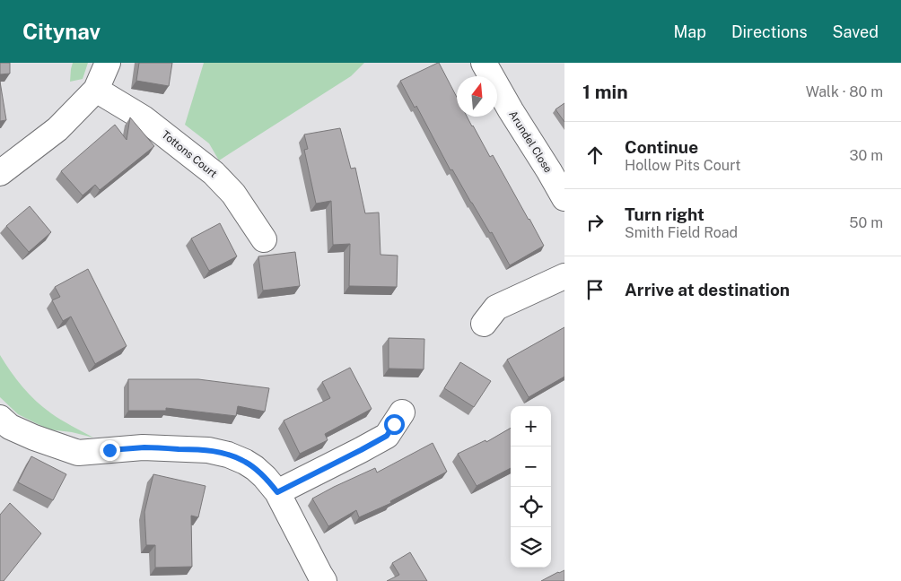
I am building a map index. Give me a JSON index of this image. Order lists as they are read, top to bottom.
{
  "streets": {
    "street": ["Arundel Close", "Tottons Court"]
  },
  "north": "top",
  "page": {
    "header": "Citynav",
    "nav": ["Map", "Directions", "Saved"],
    "heading": ["1 min", "Walk · 80 m"],
    "list": [
      ["Continue", "Hollow Pits Court", "30 m"],
      ["Turn right", "Smith Field Road", "50 m"],
      "Arrive at destination"
    ],
    "map_buttons": ["+", "−"]
  }
}
